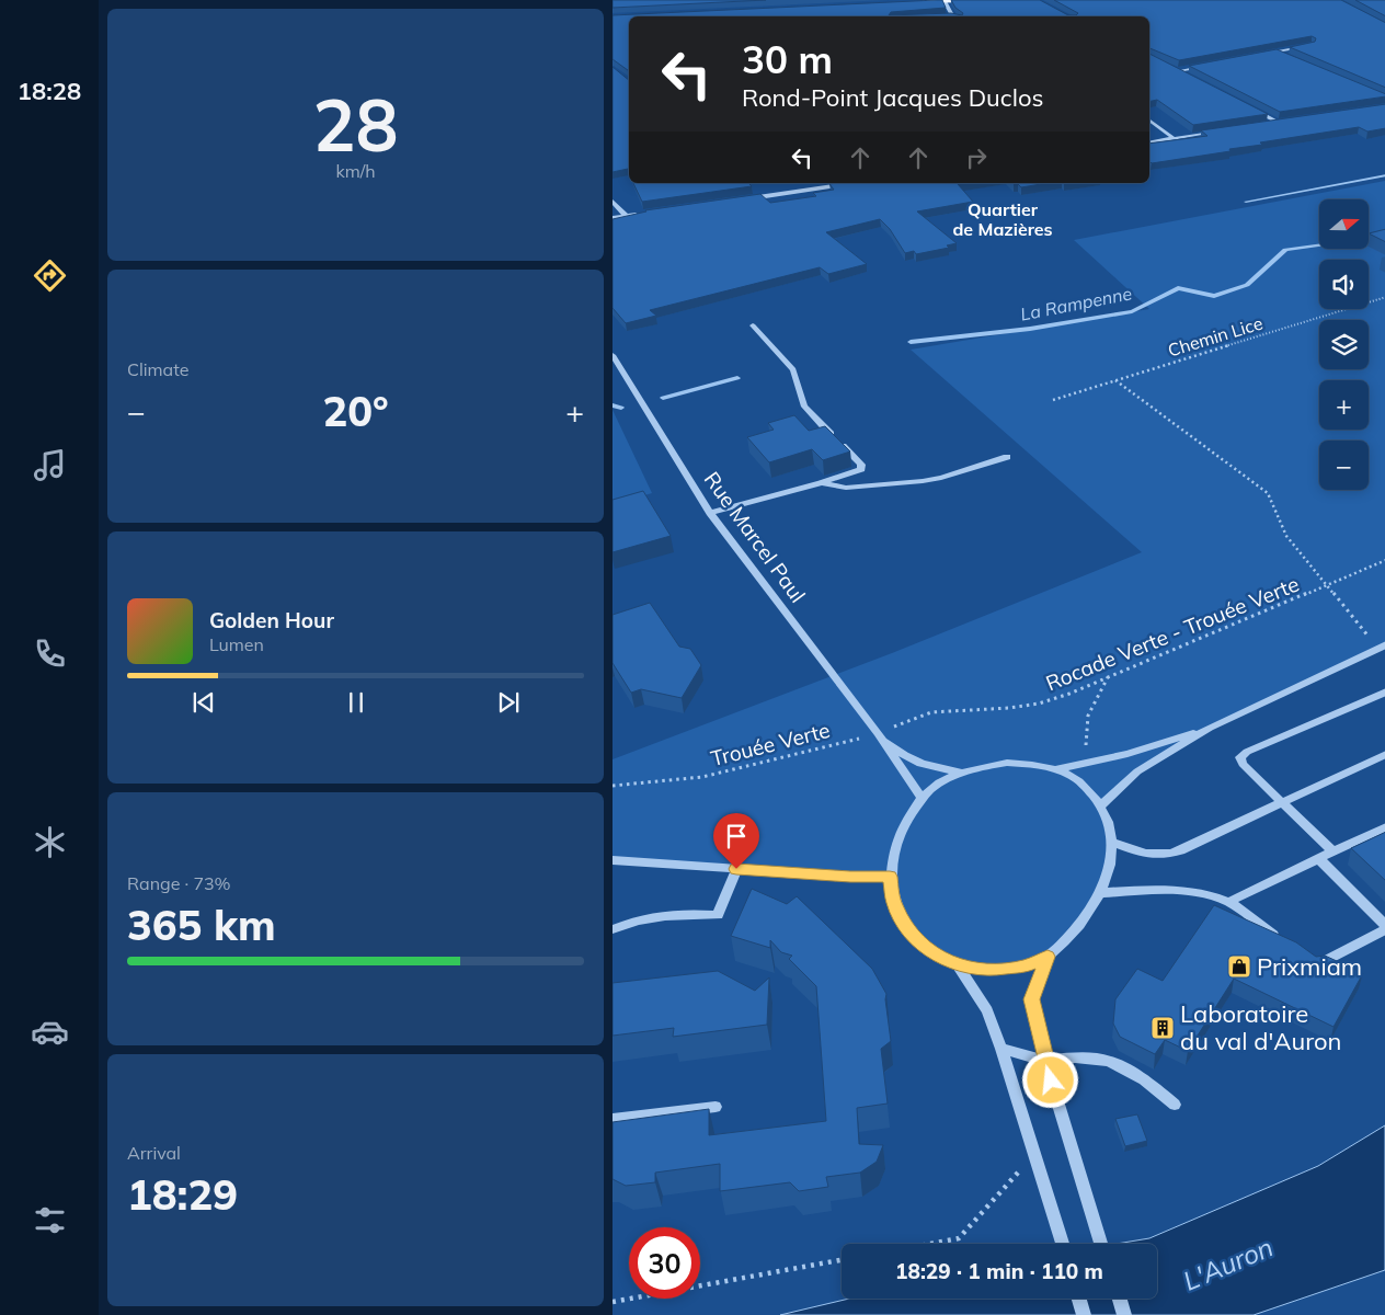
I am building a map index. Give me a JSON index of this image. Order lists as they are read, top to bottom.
{
  "streets": {
    "street": ["Rue Marcel Paul"],
    "path": ["Chemin Lice", "Rocade Verte - Trouée Verte", "Trouée Verte"]
  },
  "crossings": [
    ["Rue Marcel Paul", "Trouée Verte"],
    ["Rocade Verte - Trouée Verte", "Trouée Verte"]
  ],
  "districts": ["Quartier de Mazières"],
  "water": ["La Rampenne", "L'Auron"],
  "places": {
    "shop": ["Prixmiam"],
    "building": ["Laboratoire du val d'Auron"]
  },
  "north": "right",
  "page": {
    "tabs": "18:28",
    "tile": [
      ["28", "km/h"],
      "Climate",
      ["Range · 73%", "365 km"],
      ["Arrival", "18:29"]
    ],
    "turn": ["30 m", "Rond-Point Jacques Duclos"],
    "map_buttons": ["+", "−"],
    "heat": ["−", "20°", "+"],
    "song": ["Golden Hour", "Lumen"],
    "limit": "30",
    "trip": "18:29 · 1 min · 110 m"
  }
}
